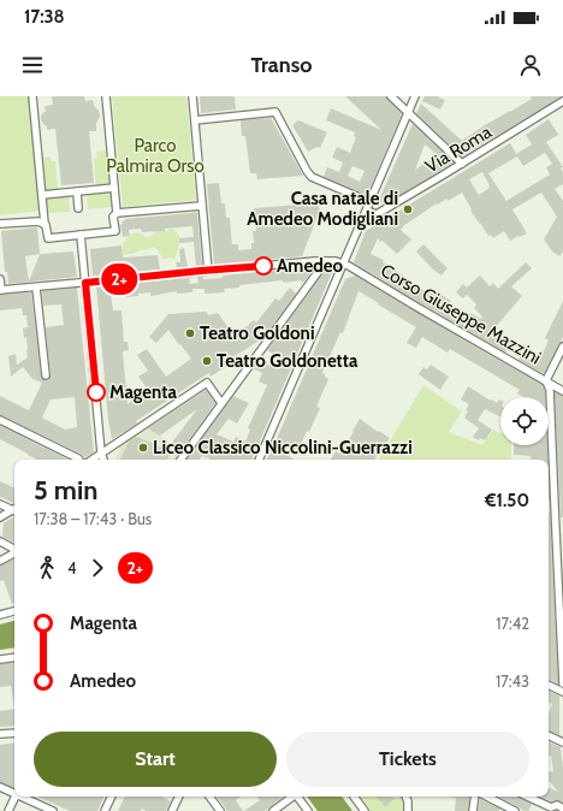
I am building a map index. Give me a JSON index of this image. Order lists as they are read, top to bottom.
{
  "streets": {
    "street": ["Via Roma", "Corso Giuseppe Mazzini"]
  },
  "parks": ["Parco Palmira Orso"],
  "places": [
    "Casa natale di Amedeo Modigliani",
    "Amedeo",
    "Teatro Goldoni",
    "Teatro Goldonetta",
    "Magenta",
    "Liceo Classico Niccolini-Guerrazzi"
  ],
  "lines": ["bus line 2+"],
  "page": {
    "status": "17:38",
    "header": "Transo",
    "on_map": "2+",
    "heading": ["5 min", "17:38 – 17:43 · Bus", "€1.50"],
    "legs": ["4", "2+"],
    "list": [
      {
        "name": "Magenta",
        "value": "17:42"
      },
      {
        "name": "Amedeo",
        "value": "17:43"
      }
    ],
    "buttons": ["Start", "Tickets"]
  }
}
